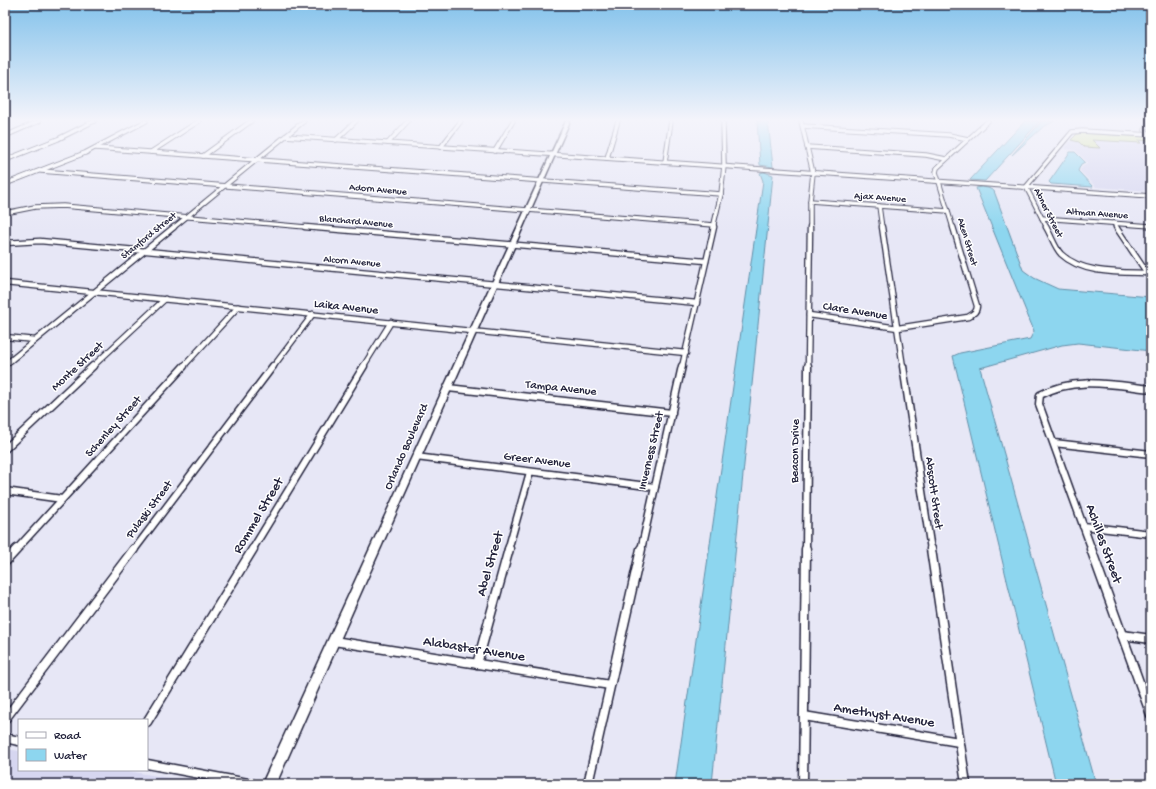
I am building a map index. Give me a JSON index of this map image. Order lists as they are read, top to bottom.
{
  "streets": {
    "street": [
      "Adorn Avenue",
      "Ajax Avenue",
      "Abner Street",
      "Altman Avenue",
      "Blanchard Avenue",
      "Stamford Street",
      "Aken Street",
      "Alcorn Avenue",
      "Laika Avenue",
      "Clare Avenue",
      "Monte Street",
      "Tampa Avenue",
      "Schenley Street",
      "Orlando Boulevard",
      "Inverness Street",
      "Beacon Drive",
      "Greer Avenue",
      "Abscott Street",
      "Pulaski Street",
      "Rommel Street",
      "Achilles Street",
      "Abel Street",
      "Alabaster Avenue",
      "Amethyst Avenue"
    ]
  },
  "crossings": [
    ["Adorn Avenue", "Stamford Street"],
    ["Adorn Avenue", "Orlando Boulevard"],
    ["Adorn Avenue", "Inverness Street"],
    ["Ajax Avenue", "Aken Street"],
    ["Ajax Avenue", "Beacon Drive"],
    ["Ajax Avenue", "Abscott Street"],
    ["Abner Street", "Altman Avenue"],
    ["Blanchard Avenue", "Stamford Street"],
    ["Blanchard Avenue", "Orlando Boulevard"],
    ["Blanchard Avenue", "Inverness Street"],
    ["Stamford Street", "Alcorn Avenue"],
    ["Stamford Street", "Laika Avenue"],
    ["Aken Street", "Clare Avenue"],
    ["Aken Street", "Abscott Street"],
    ["Alcorn Avenue", "Orlando Boulevard"],
    ["Alcorn Avenue", "Inverness Street"],
    ["Laika Avenue", "Monte Street"],
    ["Laika Avenue", "Schenley Street"],
    ["Laika Avenue", "Orlando Boulevard"],
    ["Laika Avenue", "Inverness Street"],
    ["Laika Avenue", "Pulaski Street"],
    ["Laika Avenue", "Rommel Street"],
    ["Clare Avenue", "Beacon Drive"],
    ["Clare Avenue", "Abscott Street"],
    ["Tampa Avenue", "Orlando Boulevard"],
    ["Tampa Avenue", "Inverness Street"],
    ["Orlando Boulevard", "Greer Avenue"],
    ["Orlando Boulevard", "Alabaster Avenue"],
    ["Inverness Street", "Greer Avenue"],
    ["Inverness Street", "Alabaster Avenue"],
    ["Beacon Drive", "Amethyst Avenue"],
    ["Greer Avenue", "Abel Street"],
    ["Abscott Street", "Amethyst Avenue"],
    ["Abel Street", "Alabaster Avenue"]
  ],
  "legend": ["Road", "Water"]
}
